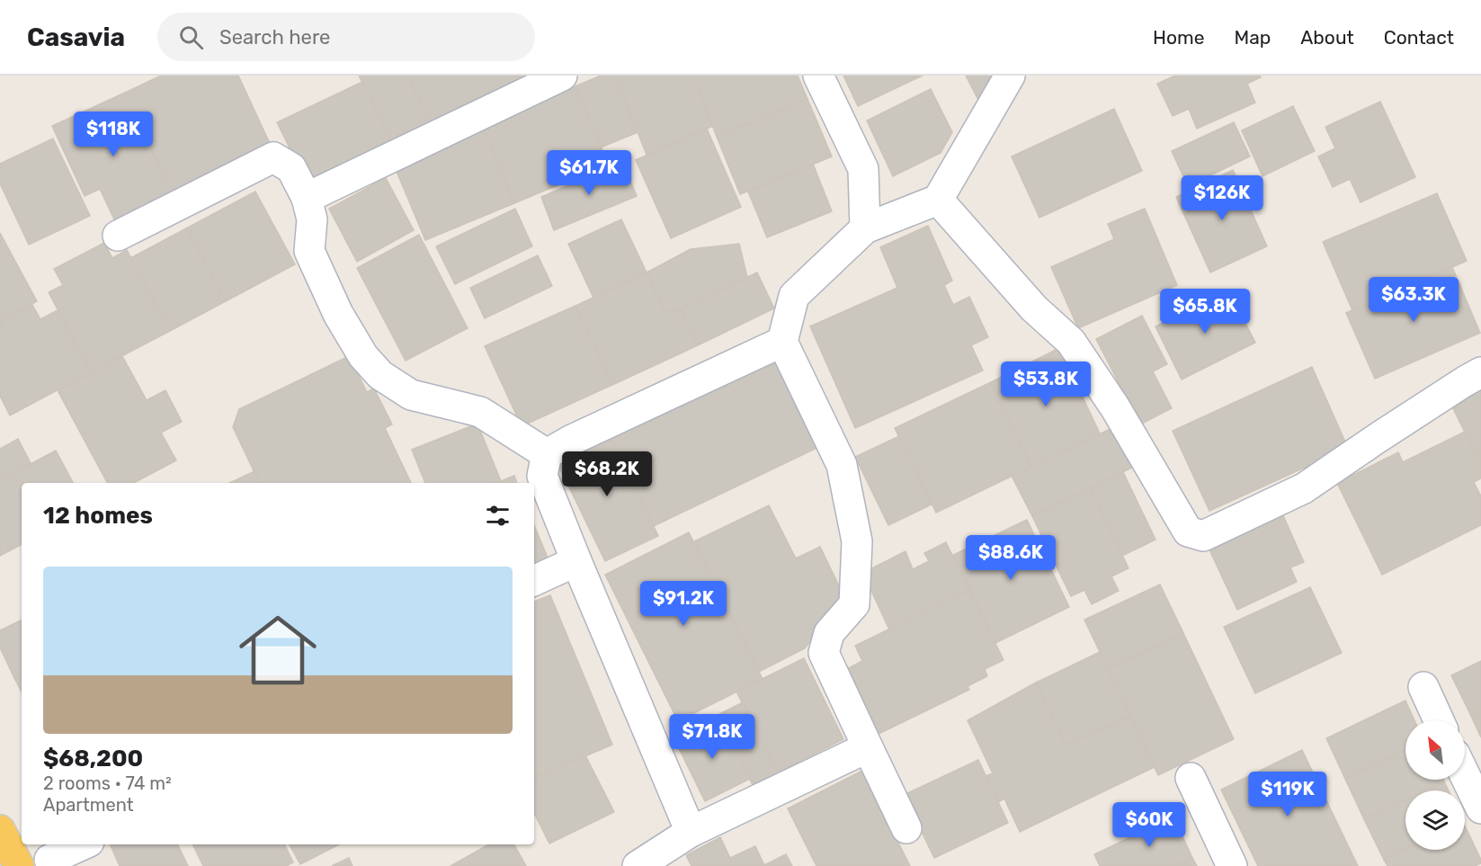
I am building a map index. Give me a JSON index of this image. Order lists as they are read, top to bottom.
{
  "north": "top left",
  "page": {
    "header": "Casavia",
    "search": "Search here",
    "nav": [
      "Home",
      "Map",
      "About",
      "Contact"
    ],
    "price": [
      "$118K",
      "$61.7K",
      "$126K",
      "$63.3K",
      "$65.8K",
      "$53.8K",
      "$68.2K",
      "$88.6K",
      "$91.2K",
      "$71.8K",
      "$119K",
      "$60K"
    ],
    "heading": "12 homes",
    "list": [
      {
        "name": "$68,200",
        "note": "2 rooms · 74 m² · Apartment"
      }
    ]
  }
}
